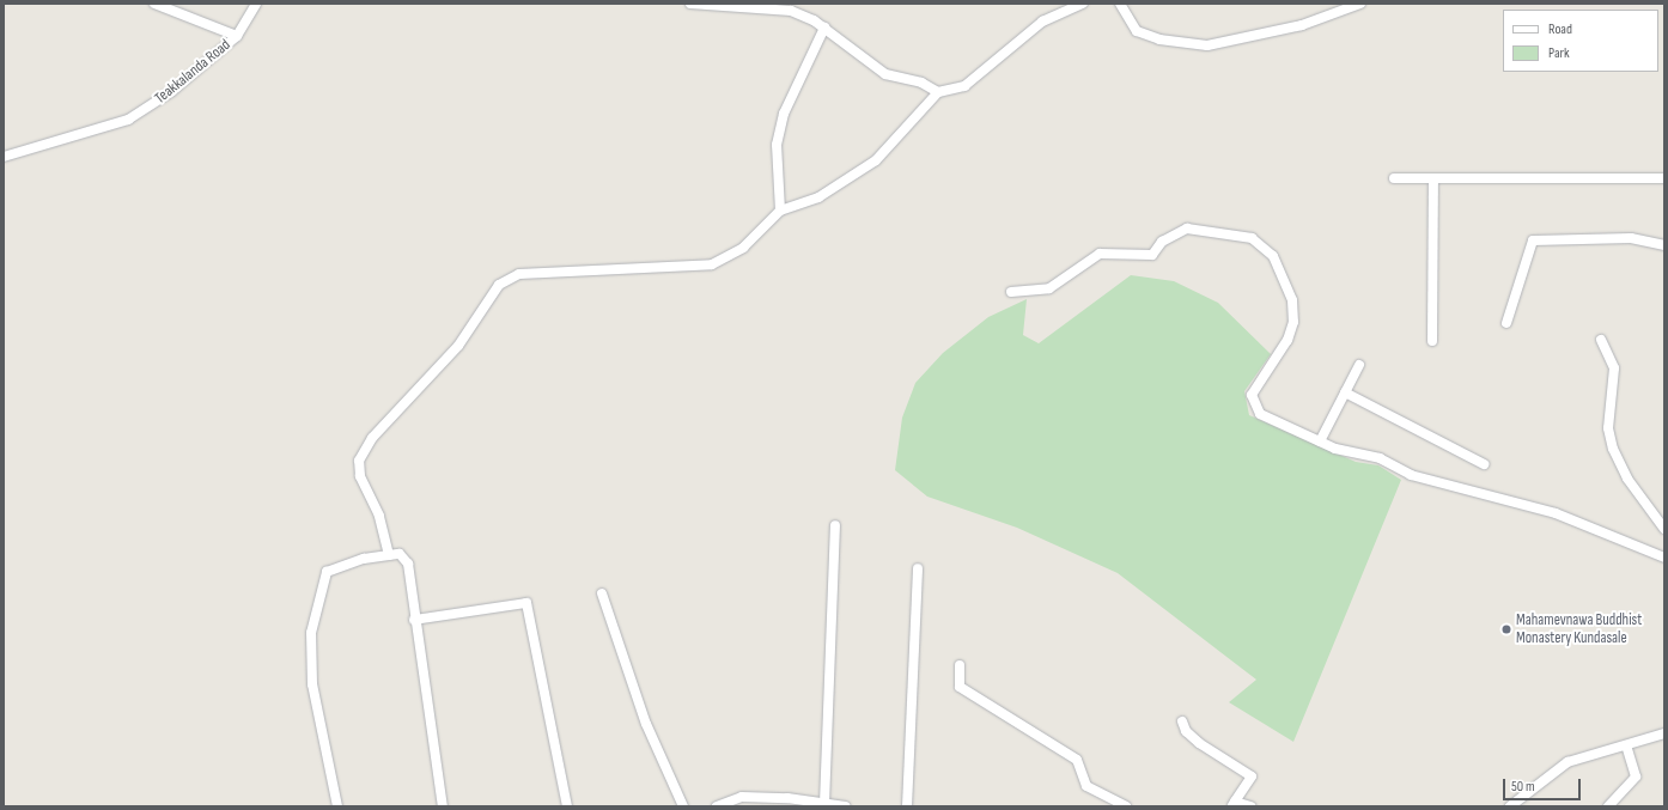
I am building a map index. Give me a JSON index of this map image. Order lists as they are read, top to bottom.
{
  "streets": {
    "street": ["Teakkalanda Road"]
  },
  "places": ["Mahamevnawa Buddhist Monastery Kundasale"],
  "legend": ["Road", "Park"],
  "scale_bar": "50 m"
}
